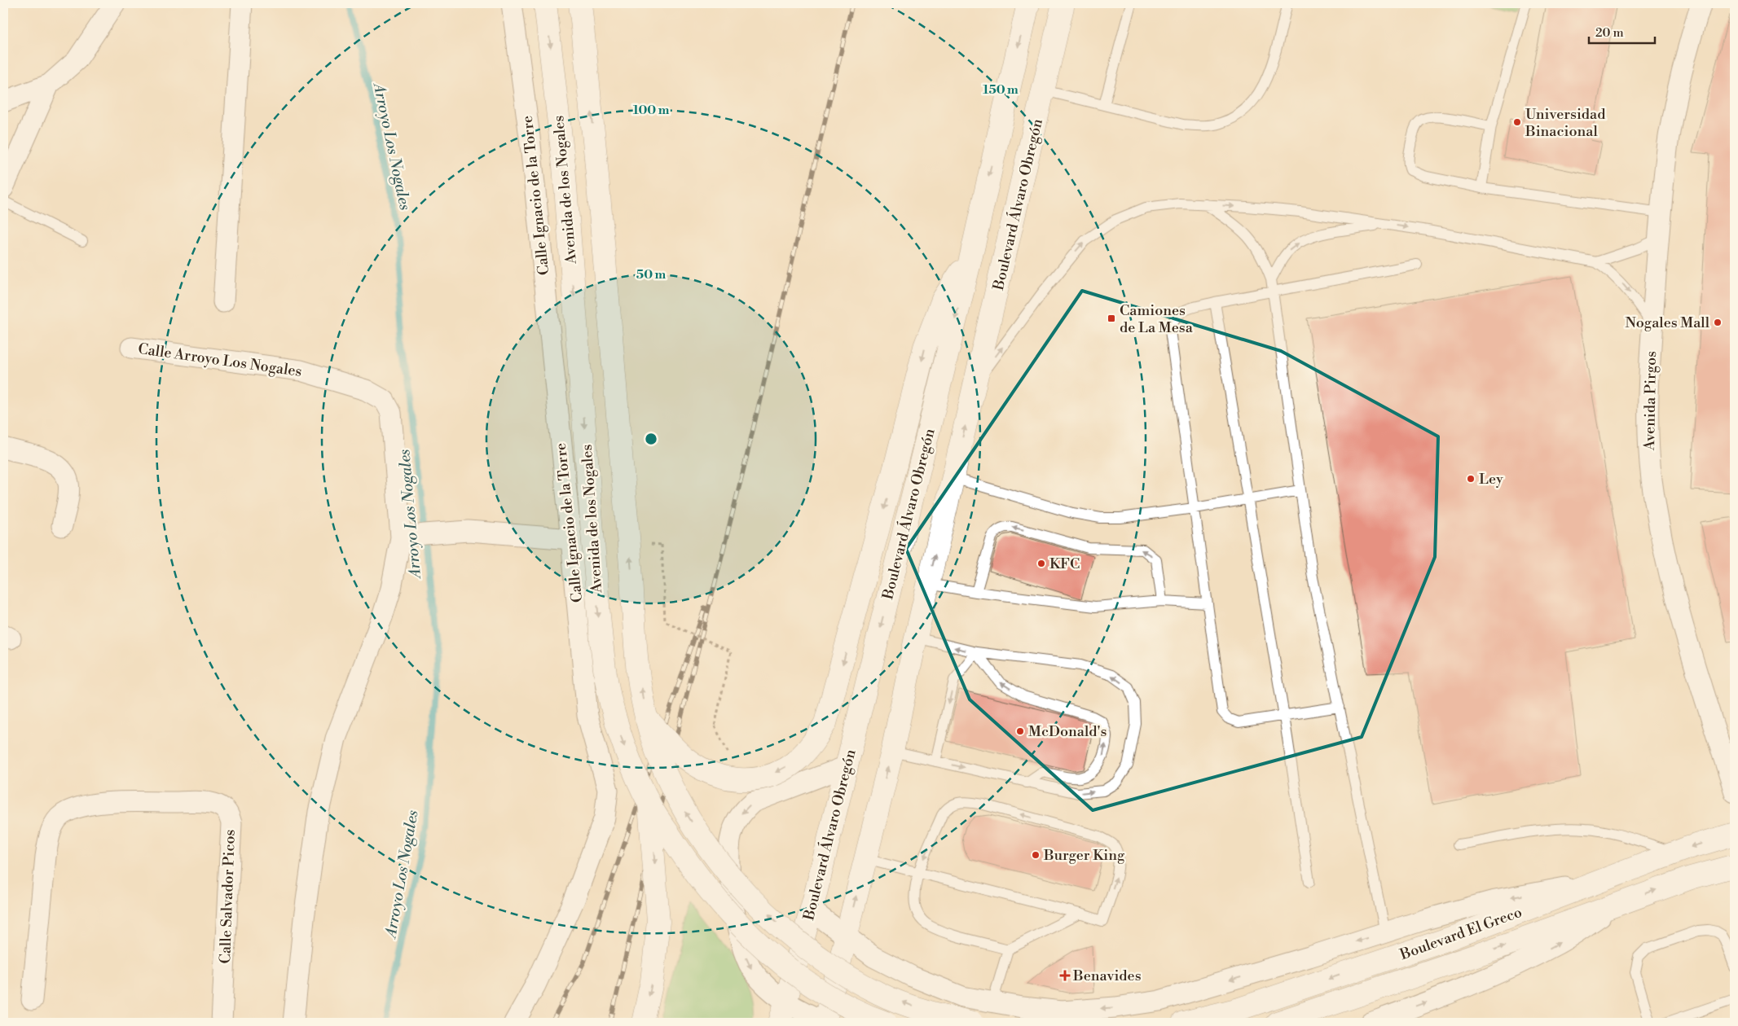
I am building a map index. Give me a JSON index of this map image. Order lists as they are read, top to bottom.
{
  "streets": {
    "main road": ["Avenida de los Nogales", "Boulevard Álvaro Obregón", "Boulevard El Greco"],
    "street": [
      "Calle Ignacio de la Torre",
      "Calle Arroyo Los Nogales",
      "Avenida Pirgos",
      "Calle Salvador Picos"
    ]
  },
  "water": ["Arroyo Los Nogales"],
  "places": {
    "other": [
      "Universidad Binacional",
      "Nogales Mall",
      "Ley",
      "KFC",
      "McDonald's",
      "Burger King"
    ],
    "transit": ["Camiones de La Mesa"],
    "health": ["Benavides"]
  },
  "scale_bar": "20 m",
  "rings": ["150 m", "100 m", "50 m"]
}
